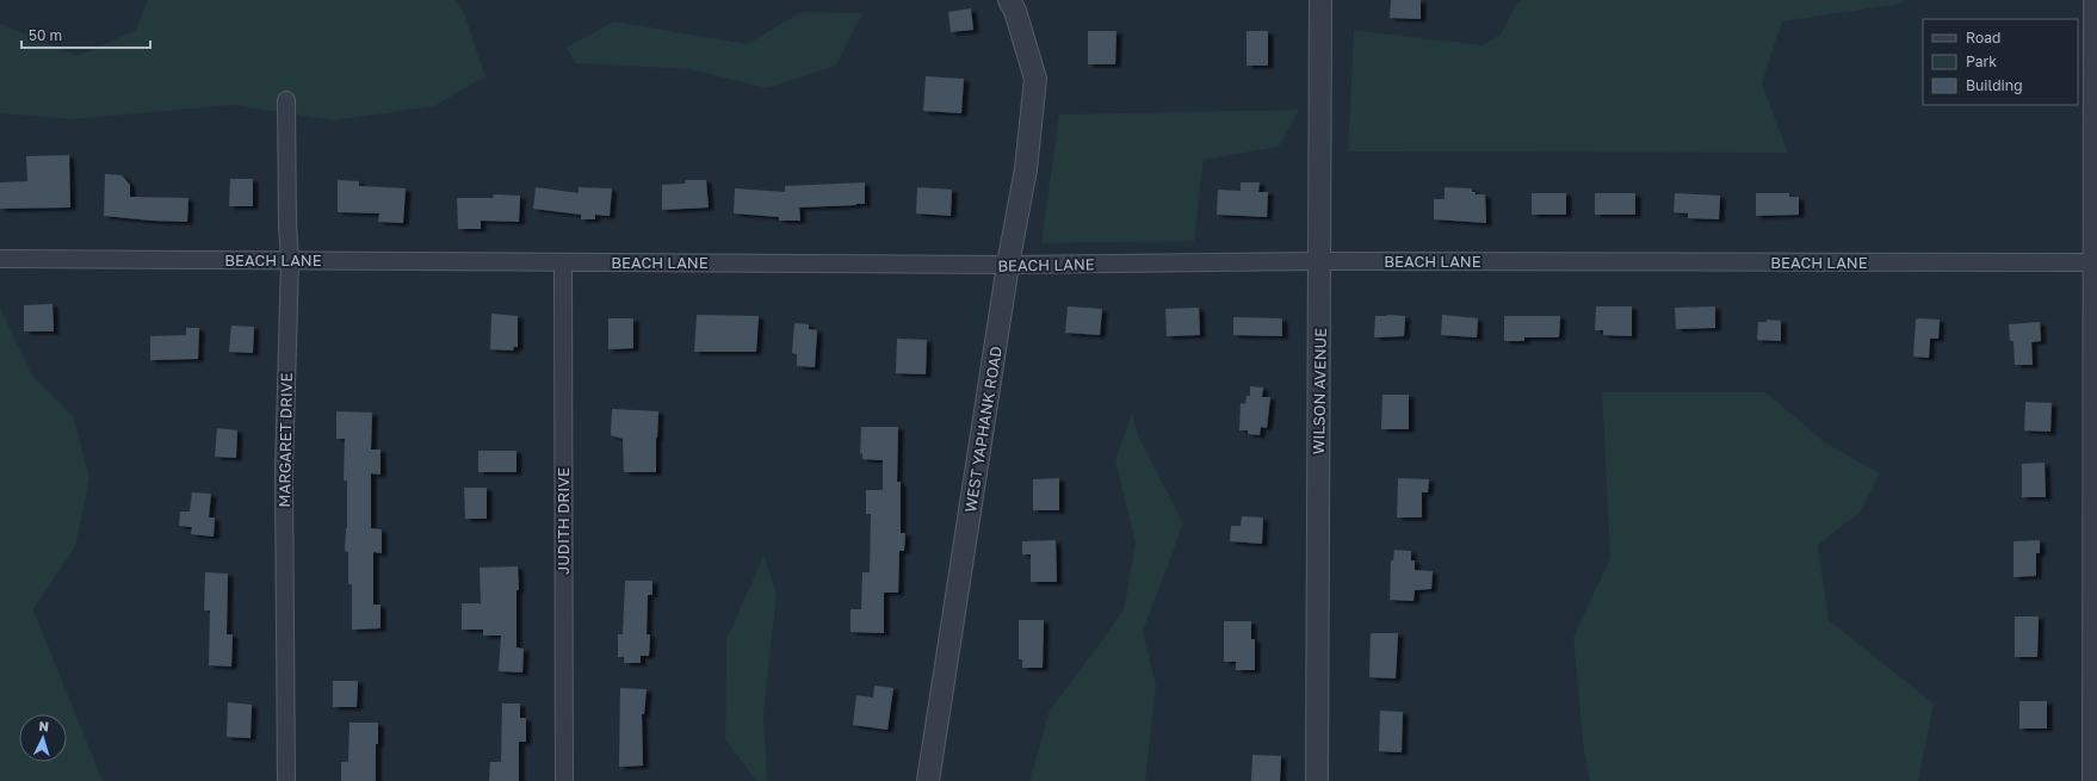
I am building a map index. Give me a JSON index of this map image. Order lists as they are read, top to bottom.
{
  "streets": {
    "street": [
      "BEACH LANE",
      "WILSON AVENUE",
      "WEST YAPHANK ROAD",
      "MARGARET DRIVE",
      "JUDITH DRIVE"
    ]
  },
  "crossings": [
    ["BEACH LANE", "WILSON AVENUE"],
    ["BEACH LANE", "WEST YAPHANK ROAD"],
    ["BEACH LANE", "MARGARET DRIVE"],
    ["BEACH LANE", "JUDITH DRIVE"]
  ],
  "legend": ["Road", "Park", "Building"],
  "scale_bar": "50 m",
  "north": "top"
}
